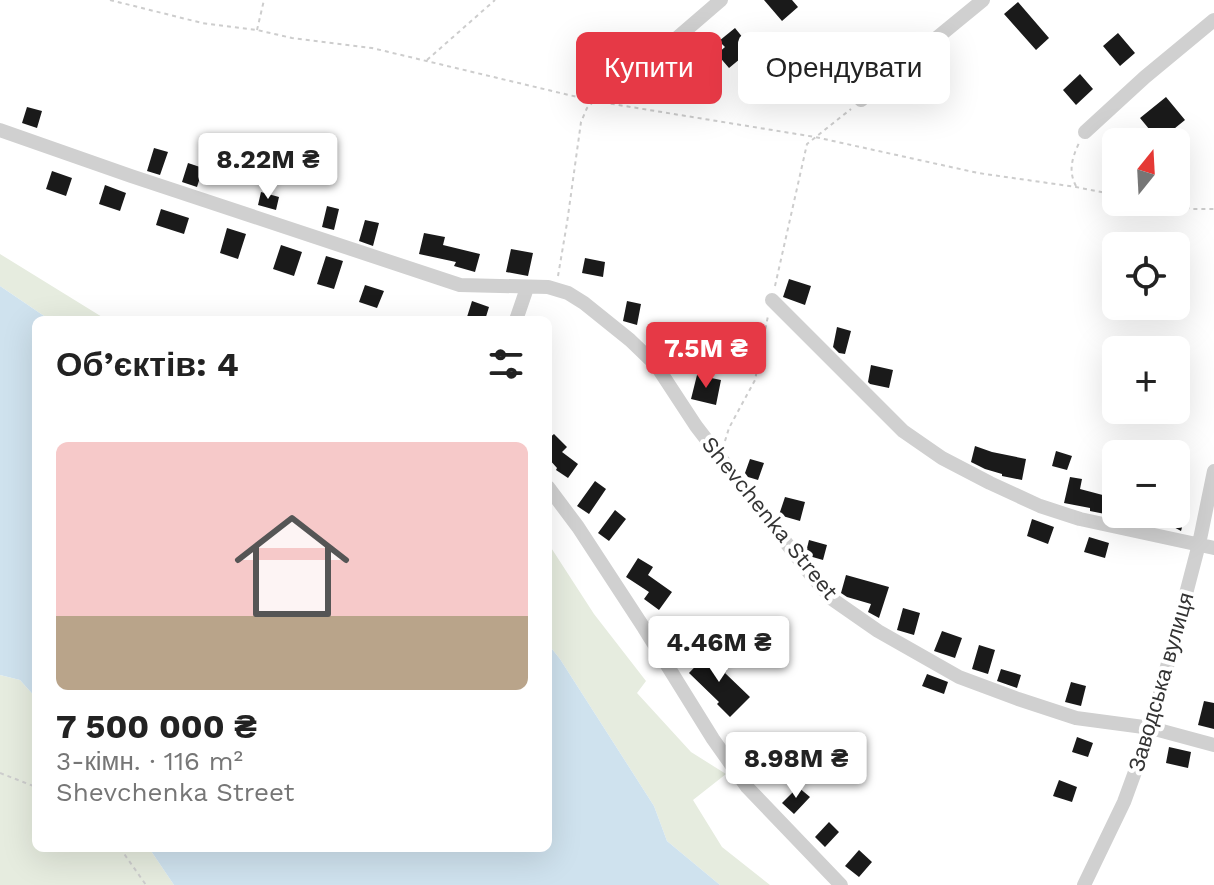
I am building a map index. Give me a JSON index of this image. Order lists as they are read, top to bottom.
{
  "streets": {
    "street": ["Shevchenka Street", "Заводська вулиця"]
  },
  "crossings": [
    ["Shevchenka Street", "Заводська вулиця"]
  ],
  "north": "top",
  "page": {
    "chip": ["Купити", "Орендувати"],
    "map_buttons": ["+", "−"],
    "price": [
      "8.22M ₴",
      "7.5M ₴",
      "4.46M ₴",
      "8.98M ₴"
    ],
    "heading": "Об’єктів: 4",
    "list": [
      {
        "name": "7 500 000 ₴",
        "note": "3-кімн. · 116 m² · Shevchenka Street"
      }
    ]
  }
}
